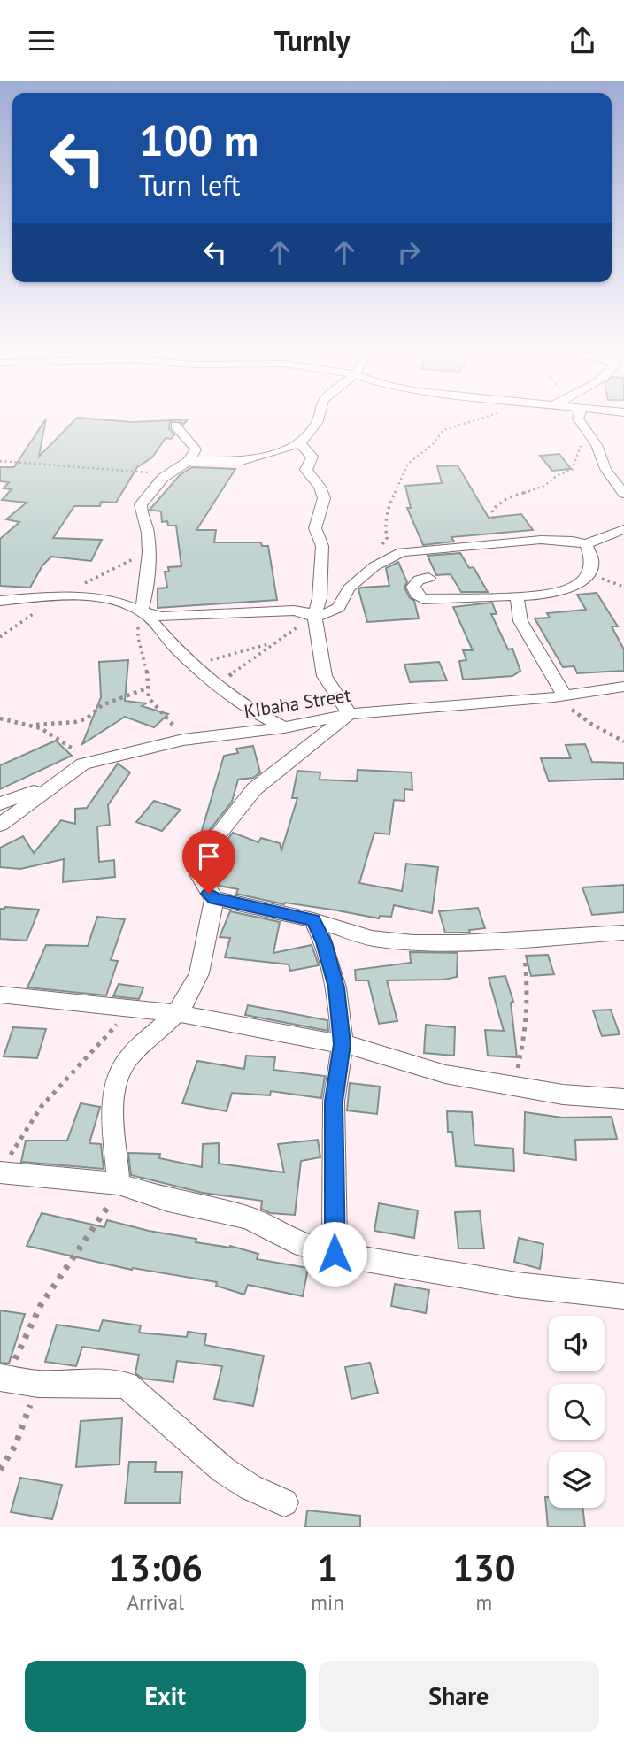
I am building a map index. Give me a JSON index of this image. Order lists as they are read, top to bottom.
{
  "streets": {
    "street": ["KIbaha Street"]
  },
  "page": {
    "header": "Turnly",
    "turn": ["100 m", "Turn left"],
    "eta": [
      "13:06",
      "Arrival",
      "1",
      "min",
      "130",
      "m"
    ],
    "buttons": ["Exit", "Share"]
  }
}
